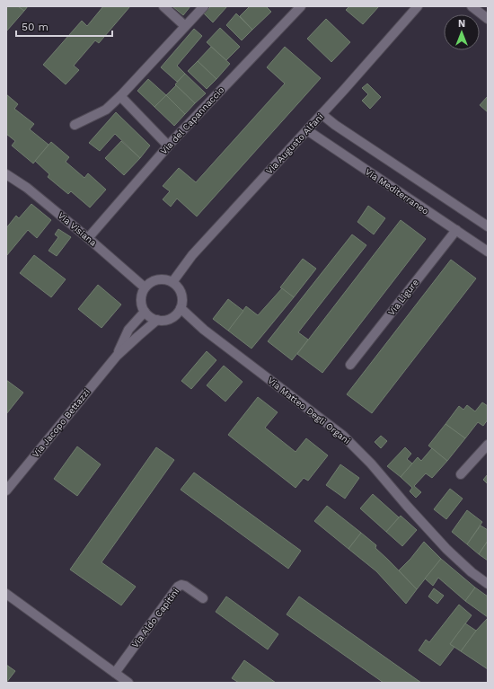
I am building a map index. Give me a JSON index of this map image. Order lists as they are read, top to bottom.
{
  "streets": {
    "street": [
      "Via del Capannaccio",
      "Via Augusto Alfani",
      "Via Mediterraneo",
      "Via Visiana",
      "Via Ligure",
      "Via Matteo Degli Organi",
      "Via Jacopo Bettazzi",
      "Via Aldo Capitini"
    ]
  },
  "crossings": [
    ["Via del Capannaccio", "Via Visiana"],
    ["Via Augusto Alfani", "Via Mediterraneo"],
    ["Via Augusto Alfani", "Via Visiana"],
    ["Via Augusto Alfani", "Via Matteo Degli Organi"],
    ["Via Augusto Alfani", "Via Jacopo Bettazzi"],
    ["Via Mediterraneo", "Via Ligure"],
    ["Via Visiana", "Via Matteo Degli Organi"],
    ["Via Visiana", "Via Jacopo Bettazzi"],
    ["Via Matteo Degli Organi", "Via Jacopo Bettazzi"]
  ],
  "scale_bar": "50 m",
  "north": "top"
}
